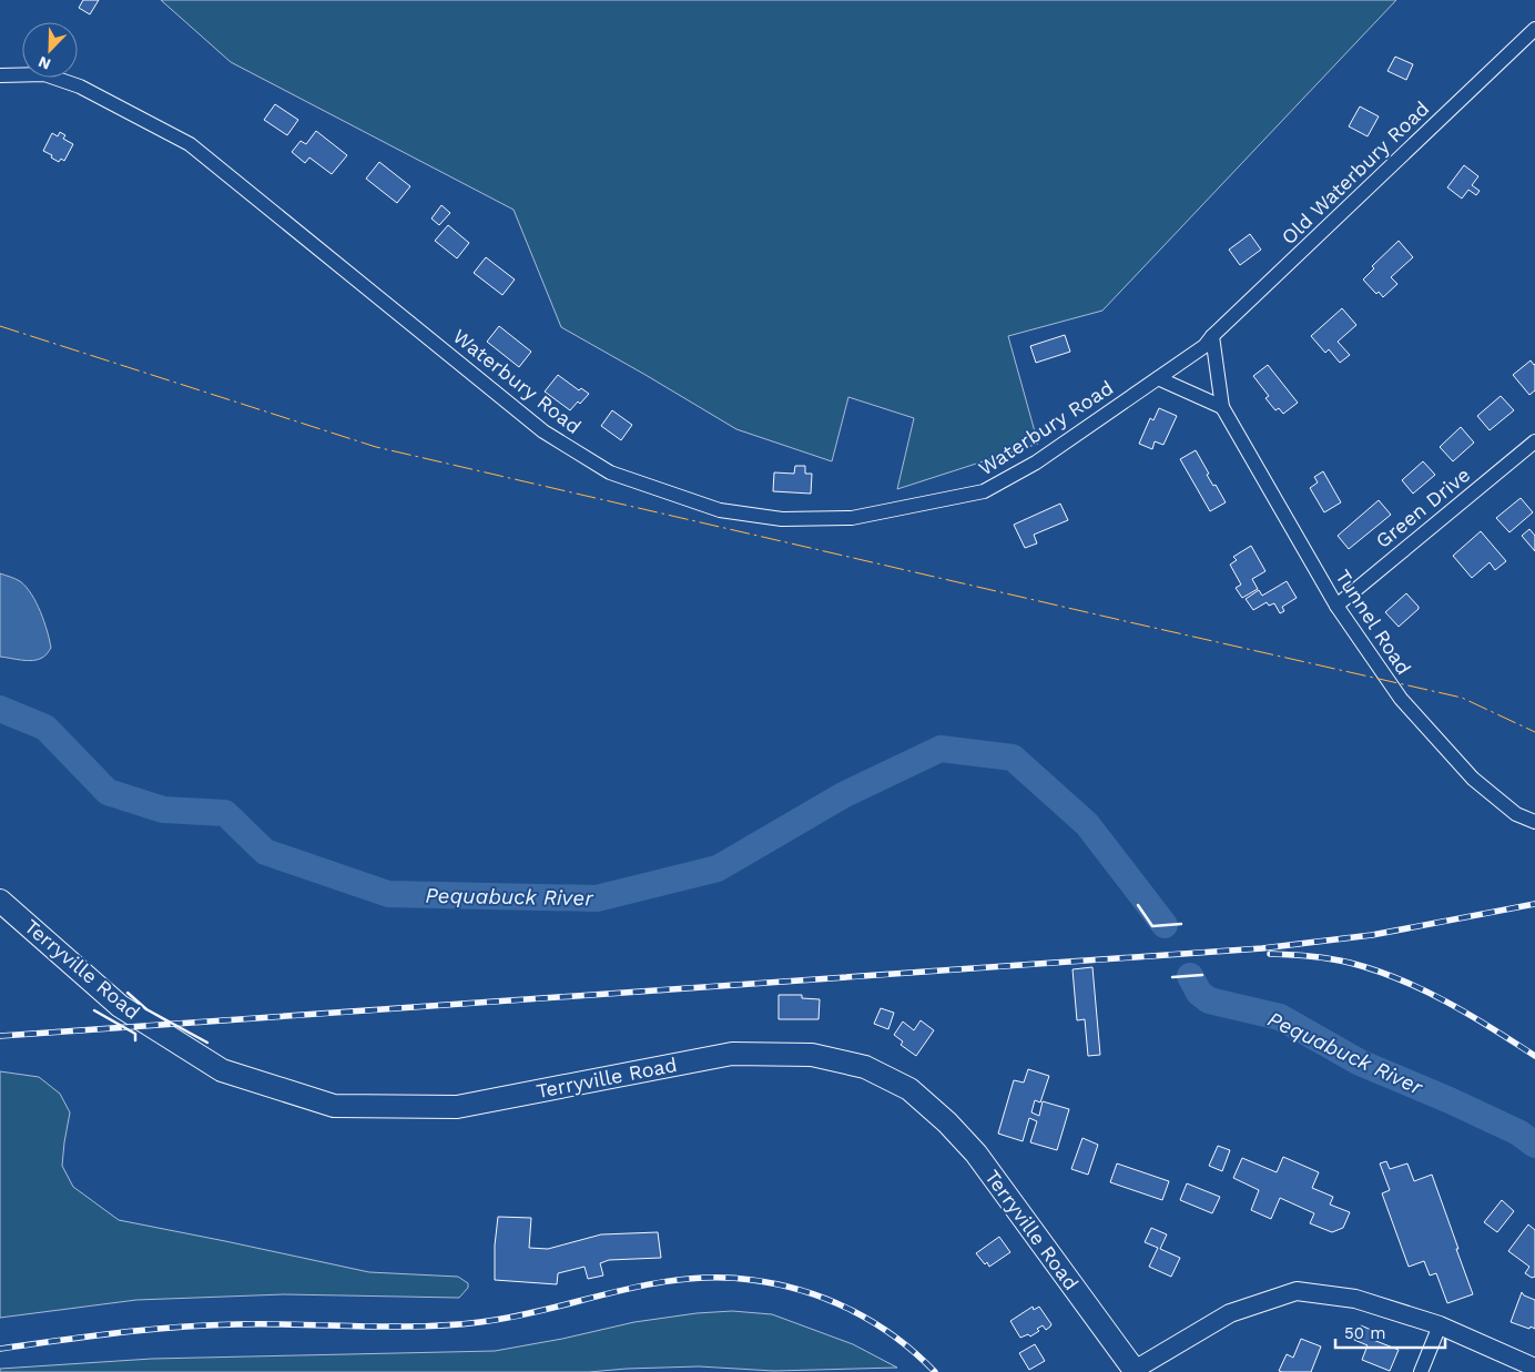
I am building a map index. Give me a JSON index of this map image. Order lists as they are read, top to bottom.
{
  "streets": {
    "highway": ["Terryville Road"],
    "street": [
      "Old Waterbury Road",
      "Waterbury Road",
      "Green Drive",
      "Tunnel Road"
    ]
  },
  "crossings": [
    ["Old Waterbury Road", "Waterbury Road"],
    ["Old Waterbury Road", "Tunnel Road"],
    ["Waterbury Road", "Tunnel Road"],
    ["Green Drive", "Tunnel Road"]
  ],
  "water": ["Pequabuck River"],
  "scale_bar": "50 m",
  "north": "bottom left"
}
